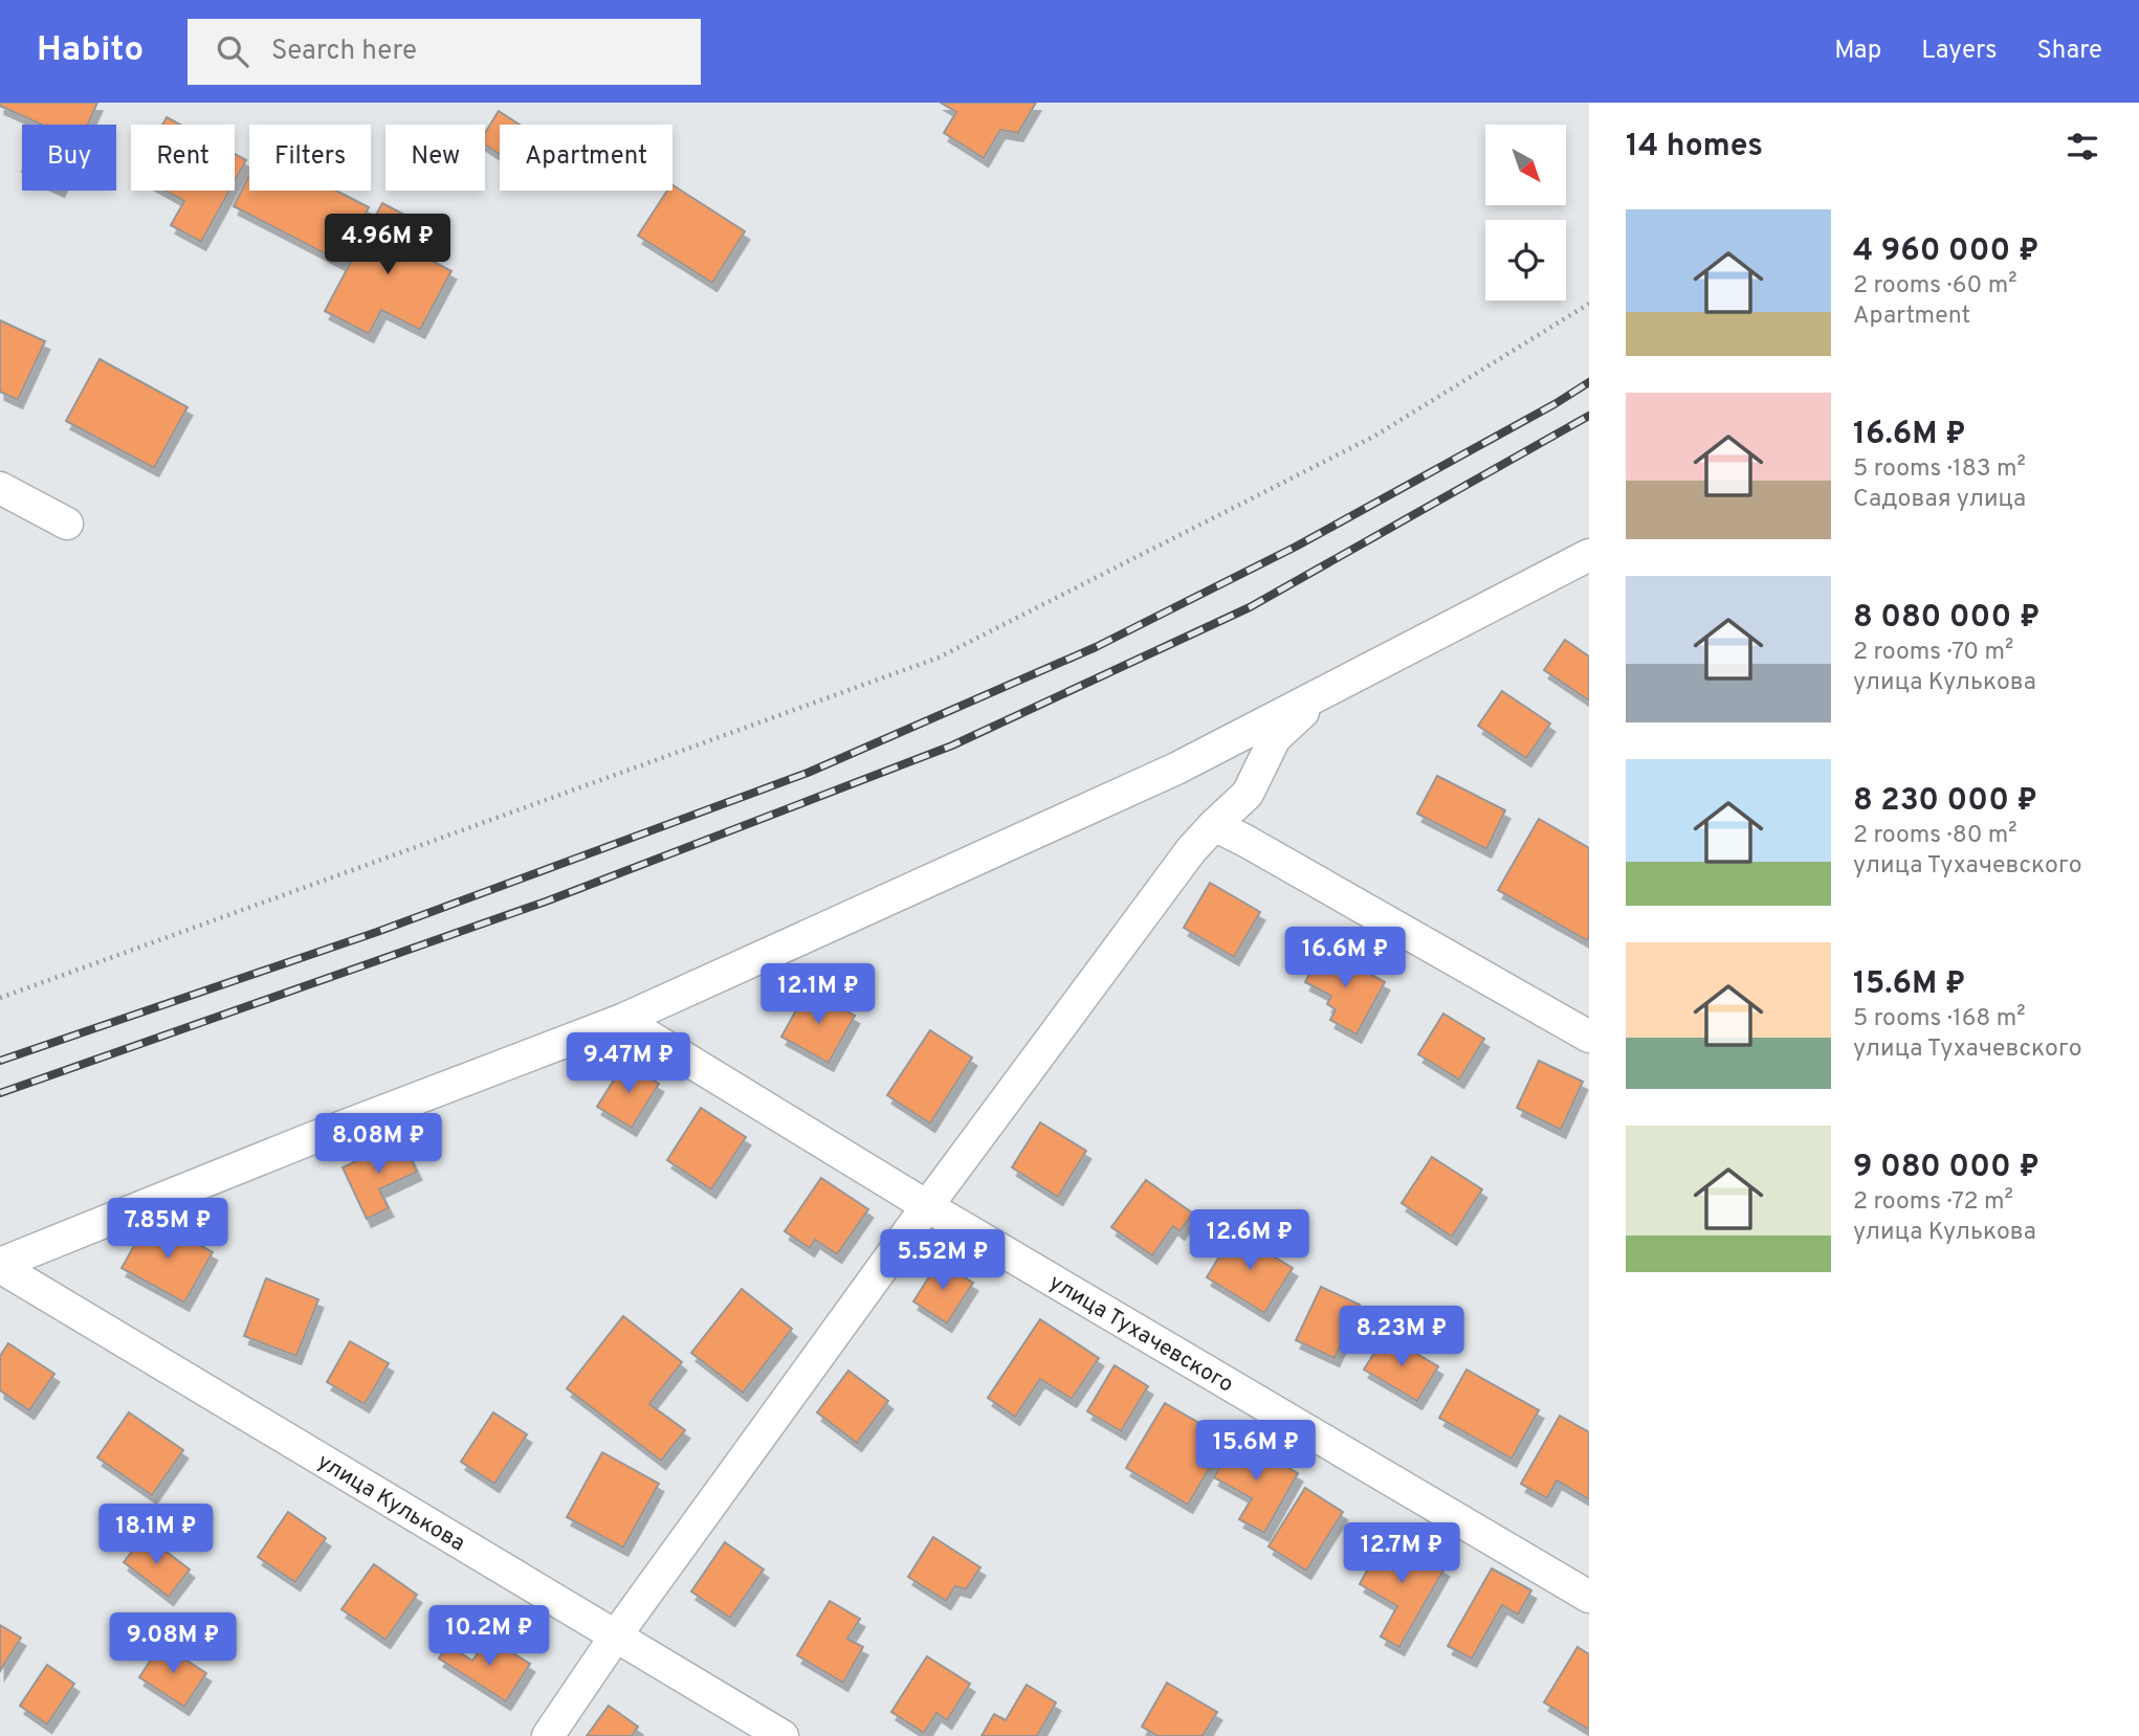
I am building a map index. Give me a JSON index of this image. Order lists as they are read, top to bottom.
{
  "streets": {
    "street": ["улица Тухачевского", "улица Кулькова"]
  },
  "north": "bottom right",
  "page": {
    "header": "Habito",
    "search": "Search here",
    "nav": ["Map", "Layers", "Share"],
    "heading": "14 homes",
    "chip": [
      "Buy",
      "Rent",
      "Filters",
      "New",
      "Apartment"
    ],
    "list": [
      {
        "name": "4 960 000 ₽",
        "note": "2 rooms · 60 m² · Apartment"
      },
      {
        "name": "16.6M ₽",
        "note": "5 rooms · 183 m² · Садовая улица"
      },
      {
        "name": "8 080 000 ₽",
        "note": "2 rooms · 70 m² · улица Кулькова"
      },
      {
        "name": "8 230 000 ₽",
        "note": "2 rooms · 80 m² · улица Тухачевского"
      },
      {
        "name": "15.6M ₽",
        "note": "5 rooms · 168 m² · улица Тухачевского"
      },
      {
        "name": "9 080 000 ₽",
        "note": "2 rooms · 72 m² · улица Кулькова"
      }
    ],
    "price": [
      "4.96M ₽",
      "16.6M ₽",
      "12.1M ₽",
      "9.47M ₽",
      "8.08M ₽",
      "7.85M ₽",
      "12.6M ₽",
      "5.52M ₽",
      "8.23M ₽",
      "15.6M ₽",
      "18.1M ₽",
      "12.7M ₽",
      "10.2M ₽",
      "9.08M ₽"
    ]
  }
}
